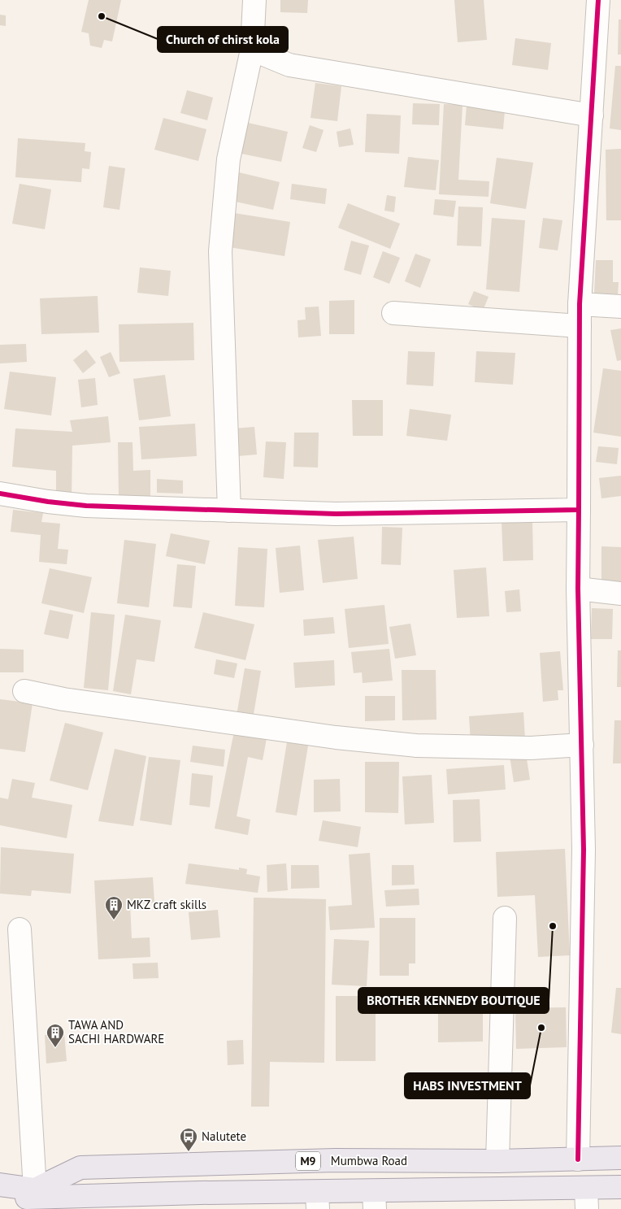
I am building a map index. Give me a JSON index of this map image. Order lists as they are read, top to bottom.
{
  "streets": {
    "main road": ["M9", "Mumbwa Road"]
  },
  "places": {
    "other": ["Church of chirst kola", "BROTHER KENNEDY BOUTIQUE", "HABS INVESTMENT"],
    "building": ["MKZ craft skills", "TAWA AND SACHI HARDWARE"],
    "bus stop": ["Nalutete"]
  }
}
